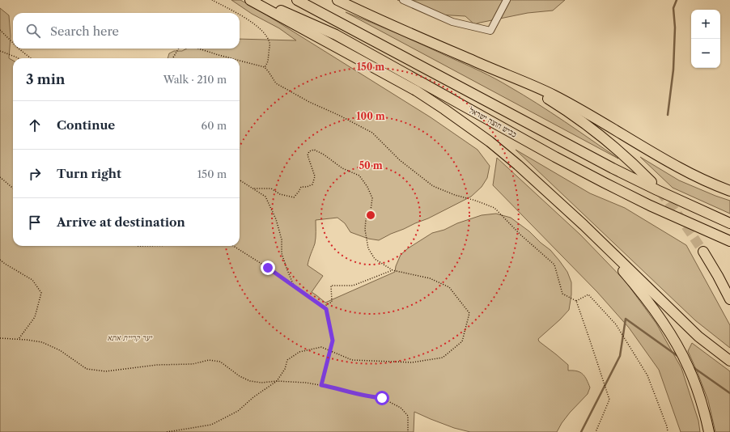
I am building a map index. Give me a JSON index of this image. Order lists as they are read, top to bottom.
{
  "streets": {
    "highway": ["כביש חוצה ישראל"]
  },
  "parks": ["יער קריית אתא"],
  "page": {
    "map_buttons": ["+", "−"],
    "search": "Search here",
    "heading": ["3 min", "Walk · 210 m"],
    "list": [
      ["Continue", "60 m"],
      ["Turn right", "150 m"],
      "Arrive at destination"
    ]
  },
  "rings": ["150 m", "100 m", "50 m"]
}
